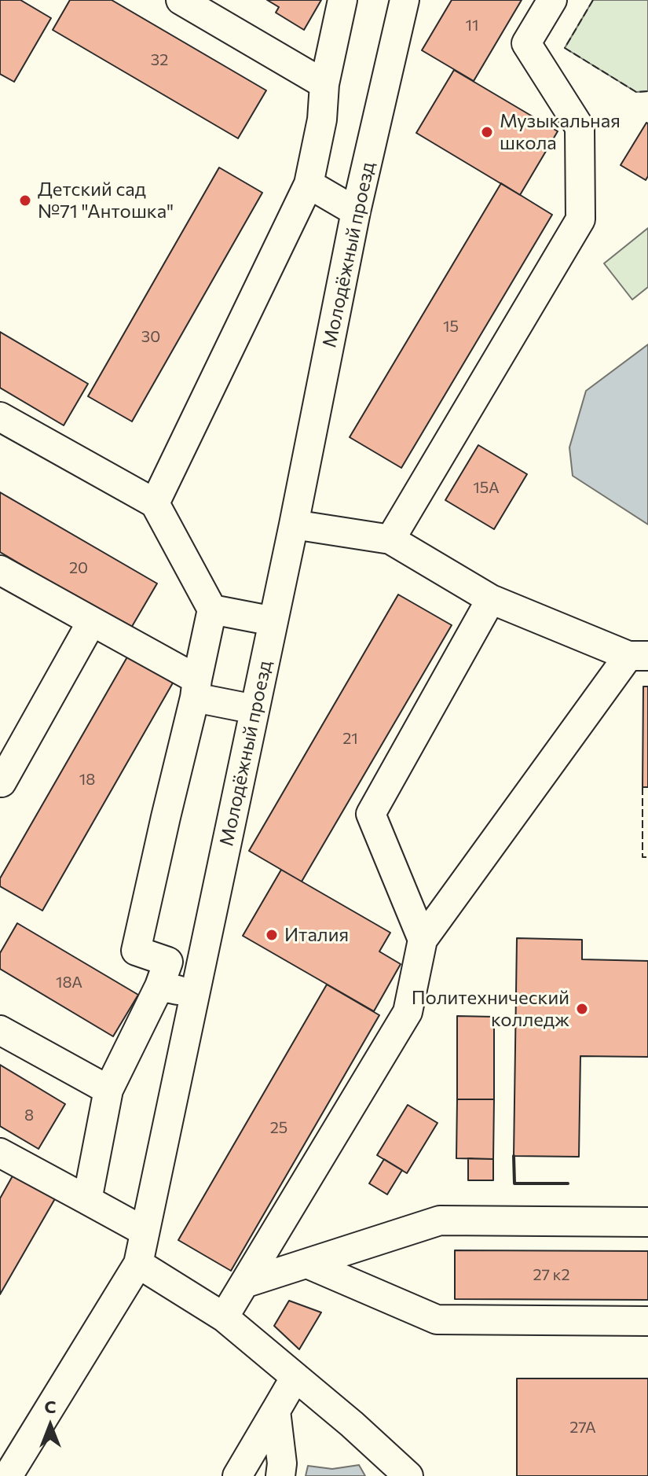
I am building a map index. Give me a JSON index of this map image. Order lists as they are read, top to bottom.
{
  "streets": {
    "street": ["Молодёжный проезд"]
  },
  "places": [
    "Музыкальная школа",
    "Детский сад №71 \"Антошка\"",
    "Италия",
    "Политехнический колледж"
  ],
  "house_numbers": [
    "11",
    "32",
    "15",
    "30",
    "15А",
    "20",
    "21",
    "18",
    "18А",
    "8",
    "25",
    "27 к2",
    "27А"
  ],
  "north": "top"
}
